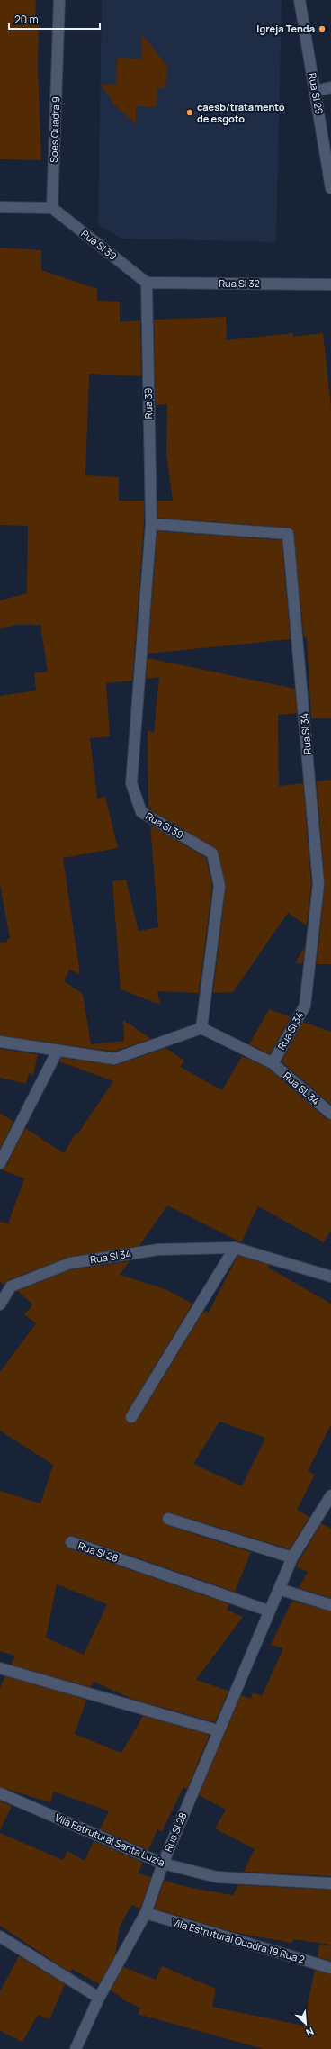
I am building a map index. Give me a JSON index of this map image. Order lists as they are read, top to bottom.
{
  "streets": {
    "street": [
      "Rua Sl 29",
      "Soes Quadra 9",
      "Rua Sl 39",
      "Rua Sl 32",
      "Rua 39",
      "Rua Sl 34",
      "Rua SL 34",
      "Rua Sl 28",
      "Vila Estrutural Santa Luzia",
      "Vila Estrutural Quadra 19 Rua 2"
    ]
  },
  "crossings": [
    ["Soes Quadra 9", "Rua Sl 39"],
    ["Rua Sl 39", "Rua Sl 32"],
    ["Rua Sl 39", "Rua 39"],
    ["Rua Sl 39", "Rua Sl 34"],
    ["Rua Sl 39", "Rua SL 34"],
    ["Rua Sl 32", "Rua 39"],
    ["Rua 39", "Rua Sl 34"],
    ["Rua Sl 34", "Rua SL 34"],
    ["Rua Sl 28", "Vila Estrutural Santa Luzia"],
    ["Rua Sl 28", "Vila Estrutural Quadra 19 Rua 2"]
  ],
  "places": ["Igreja Tenda", "caesb/tratamento de esgoto"],
  "scale_bar": "20 m",
  "north": "bottom right"
}
